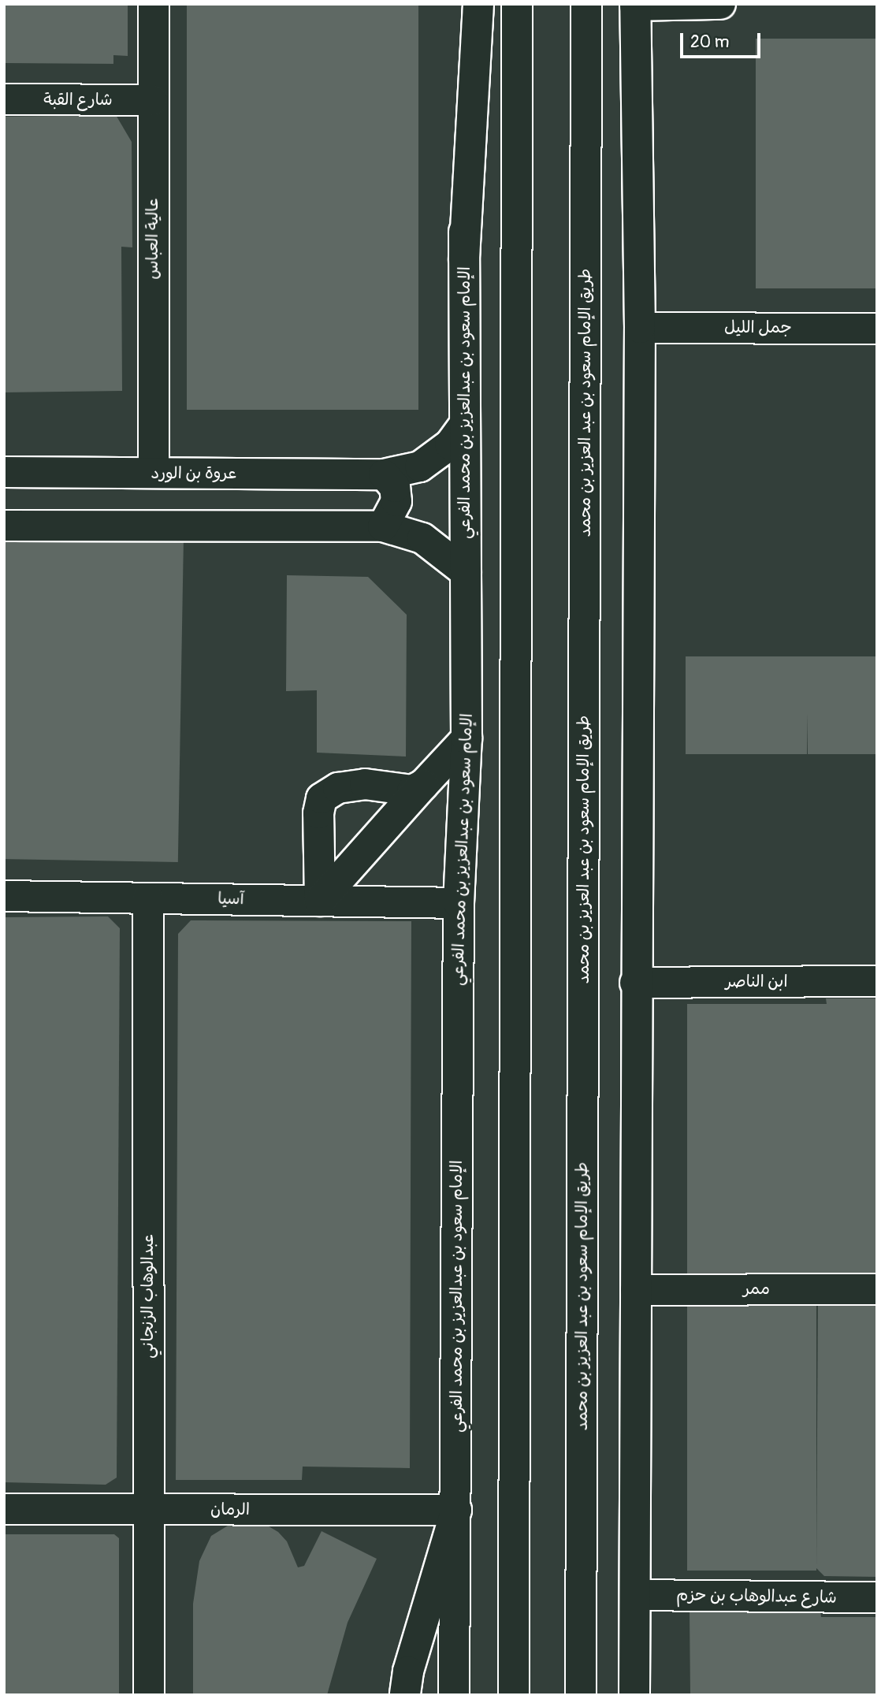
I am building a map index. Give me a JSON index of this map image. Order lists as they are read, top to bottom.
{
  "streets": {
    "street": [
      "شارع القبة",
      "عالية العباس",
      "جمل الليل",
      "الإمام سعود بن عبدالعزيز بن محمد الفرعي",
      "طريق الإمام سعود بن عبد العزيز بن محمد",
      "عروة بن الورد",
      "آسيا",
      "ابن الناصر",
      "ممر",
      "عبدالوهاب الزنجاني",
      "الرمان",
      "شارع عبدالوهاب بن حزم"
    ]
  },
  "crossings": [
    ["شارع القبة", "عالية العباس"],
    ["عالية العباس", "عروة بن الورد"],
    ["الإمام سعود بن عبدالعزيز بن محمد الفرعي", "عروة بن الورد"],
    ["الإمام سعود بن عبدالعزيز بن محمد الفرعي", "آسيا"],
    ["الإمام سعود بن عبدالعزيز بن محمد الفرعي", "الرمان"],
    ["آسيا", "عبدالوهاب الزنجاني"],
    ["عبدالوهاب الزنجاني", "الرمان"]
  ],
  "scale_bar": "20 m"
}
